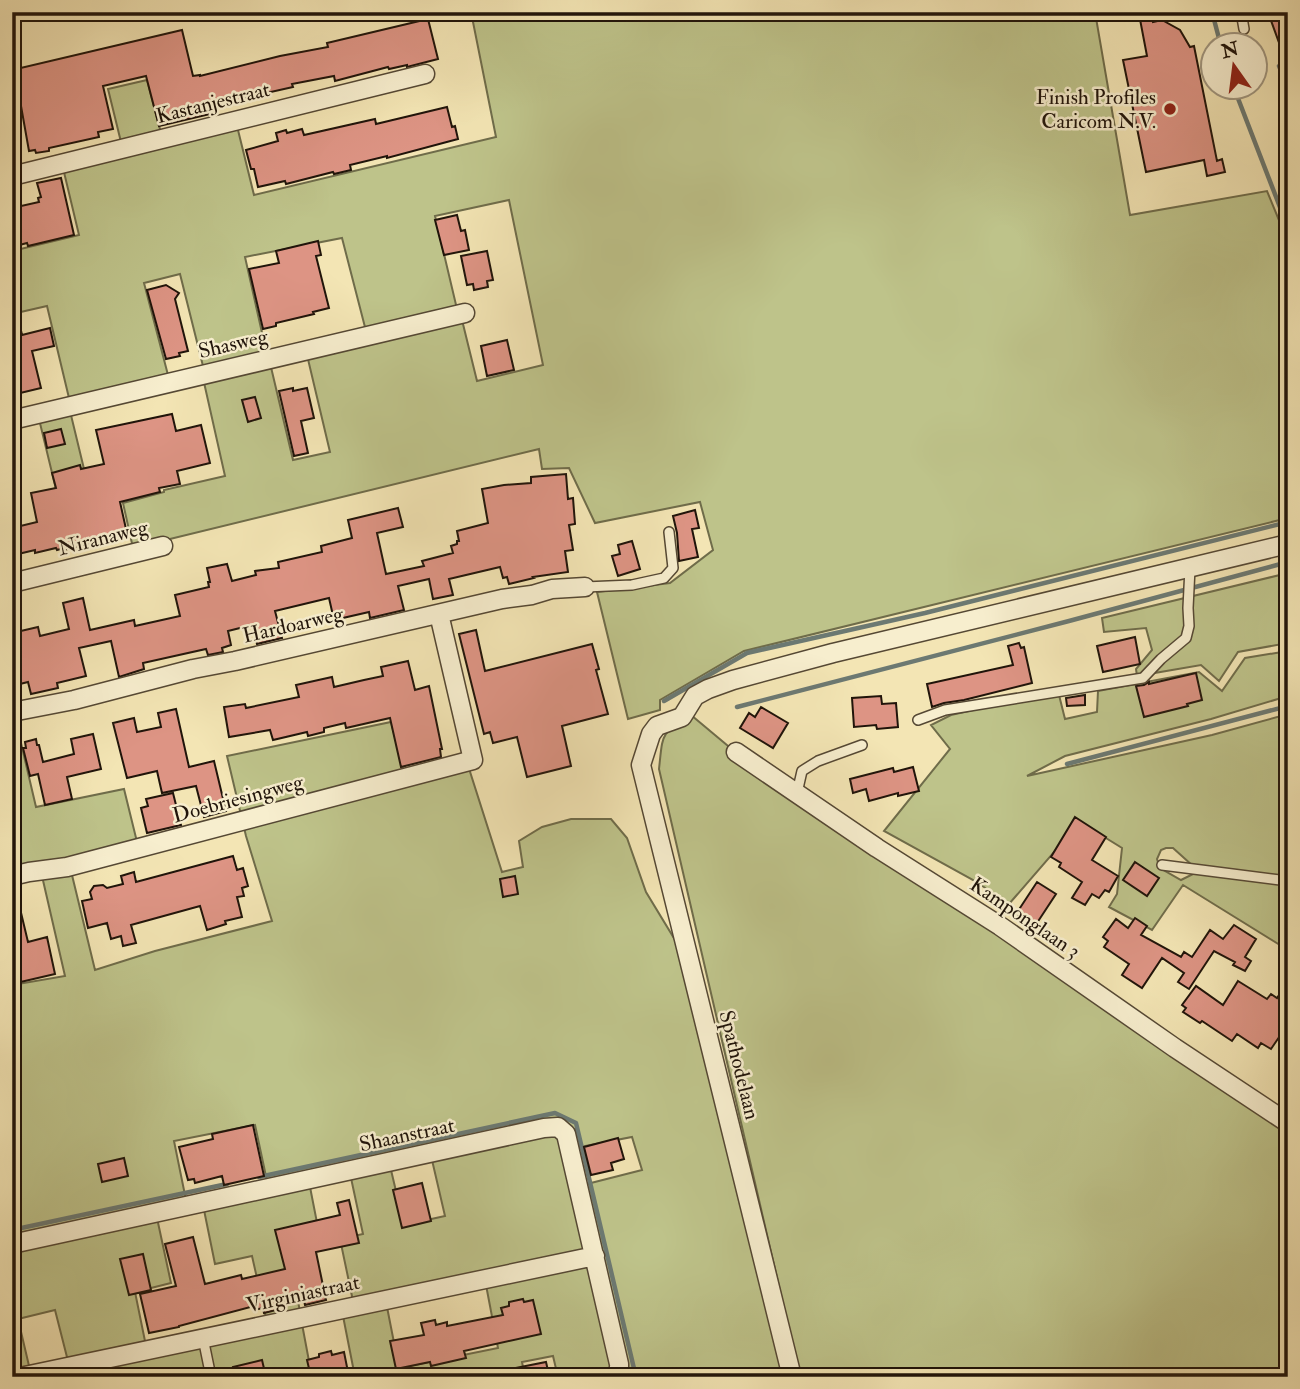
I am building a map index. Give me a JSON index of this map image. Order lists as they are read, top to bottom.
{
  "streets": {
    "street": [
      "Kastanjestraat",
      "Shasweg",
      "Niranaweg",
      "Hardoarweg",
      "Doebriesingweg",
      "Kamponglaan 3",
      "Spathodelaan",
      "Shaanstraat",
      "Virginiastraat"
    ]
  },
  "crossings": [
    ["Hardoarweg", "Doebriesingweg"],
    ["Shaanstraat", "Virginiastraat"]
  ],
  "places": ["Finish Profiles Caricom N.V."],
  "north": "top"
}
